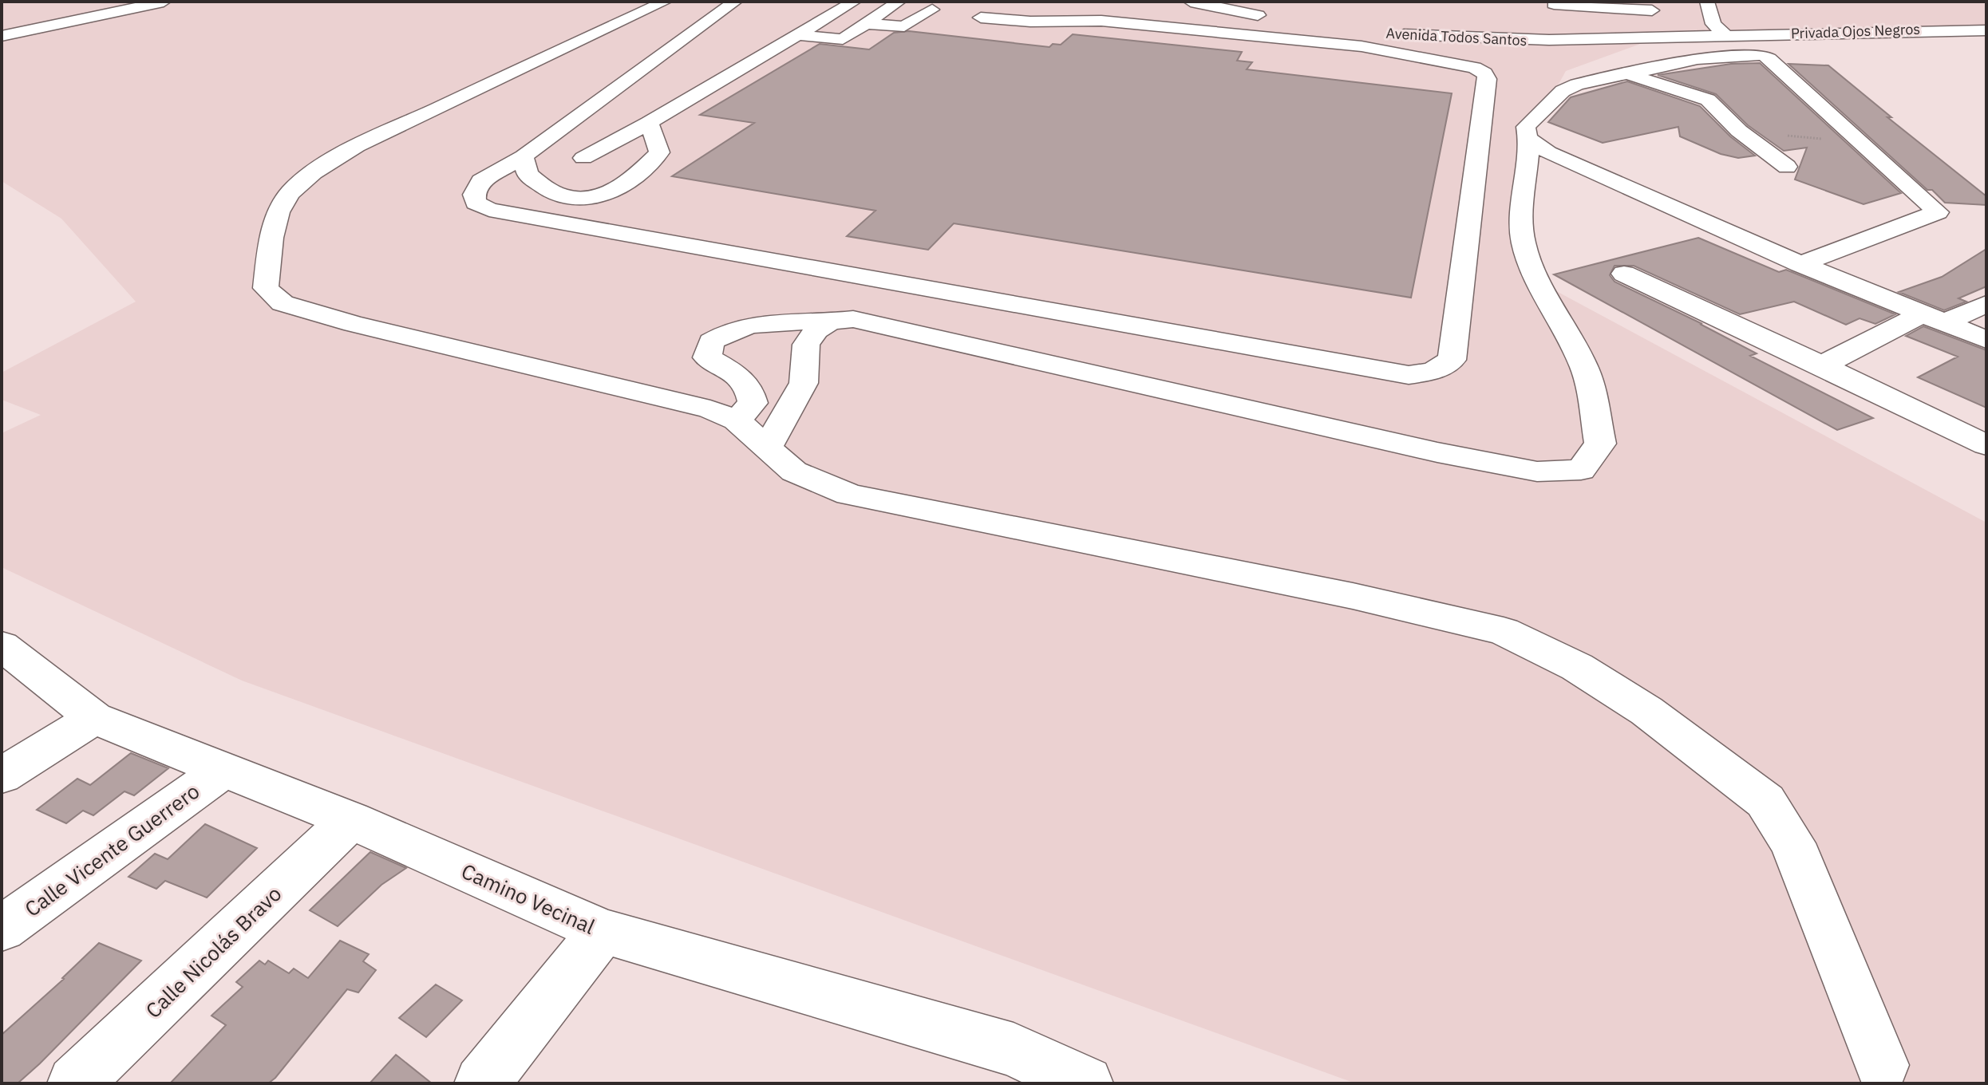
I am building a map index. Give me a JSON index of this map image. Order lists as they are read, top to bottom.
{
  "streets": {
    "street": [
      "Privada Ojos Negros",
      "Avenida Todos Santos",
      "Calle Vicente Guerrero",
      "Camino Vecinal",
      "Calle Nicolás Bravo"
    ]
  },
  "crossings": [
    ["Privada Ojos Negros", "Avenida Todos Santos"],
    ["Calle Vicente Guerrero", "Camino Vecinal"],
    ["Camino Vecinal", "Calle Nicolás Bravo"]
  ]
}
